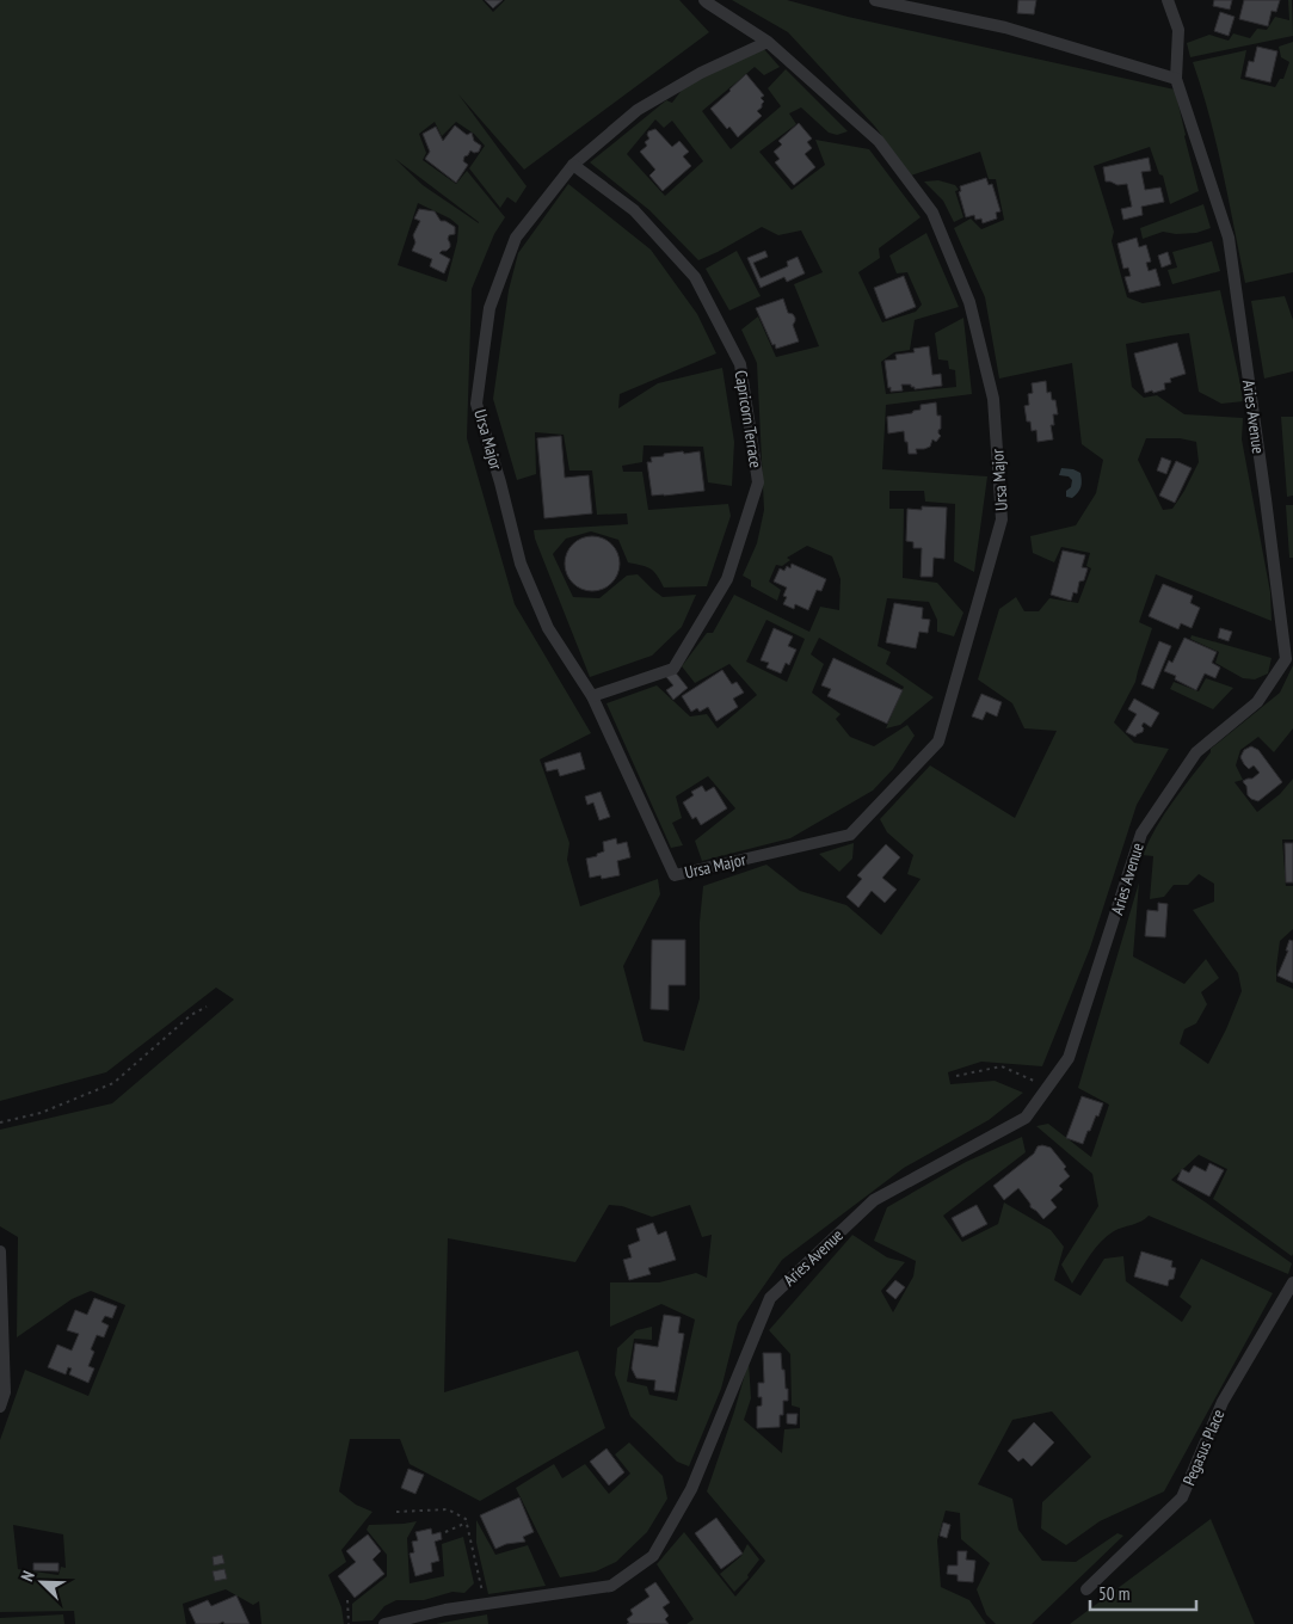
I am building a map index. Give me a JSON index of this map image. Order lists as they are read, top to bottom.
{
  "streets": {
    "street": [
      "Aries Avenue",
      "Capricorn Terrace",
      "Ursa Major",
      "Pegasus Place"
    ]
  },
  "crossings": [
    ["Capricorn Terrace", "Ursa Major"]
  ],
  "scale_bar": "50 m",
  "north": "top left"
}
